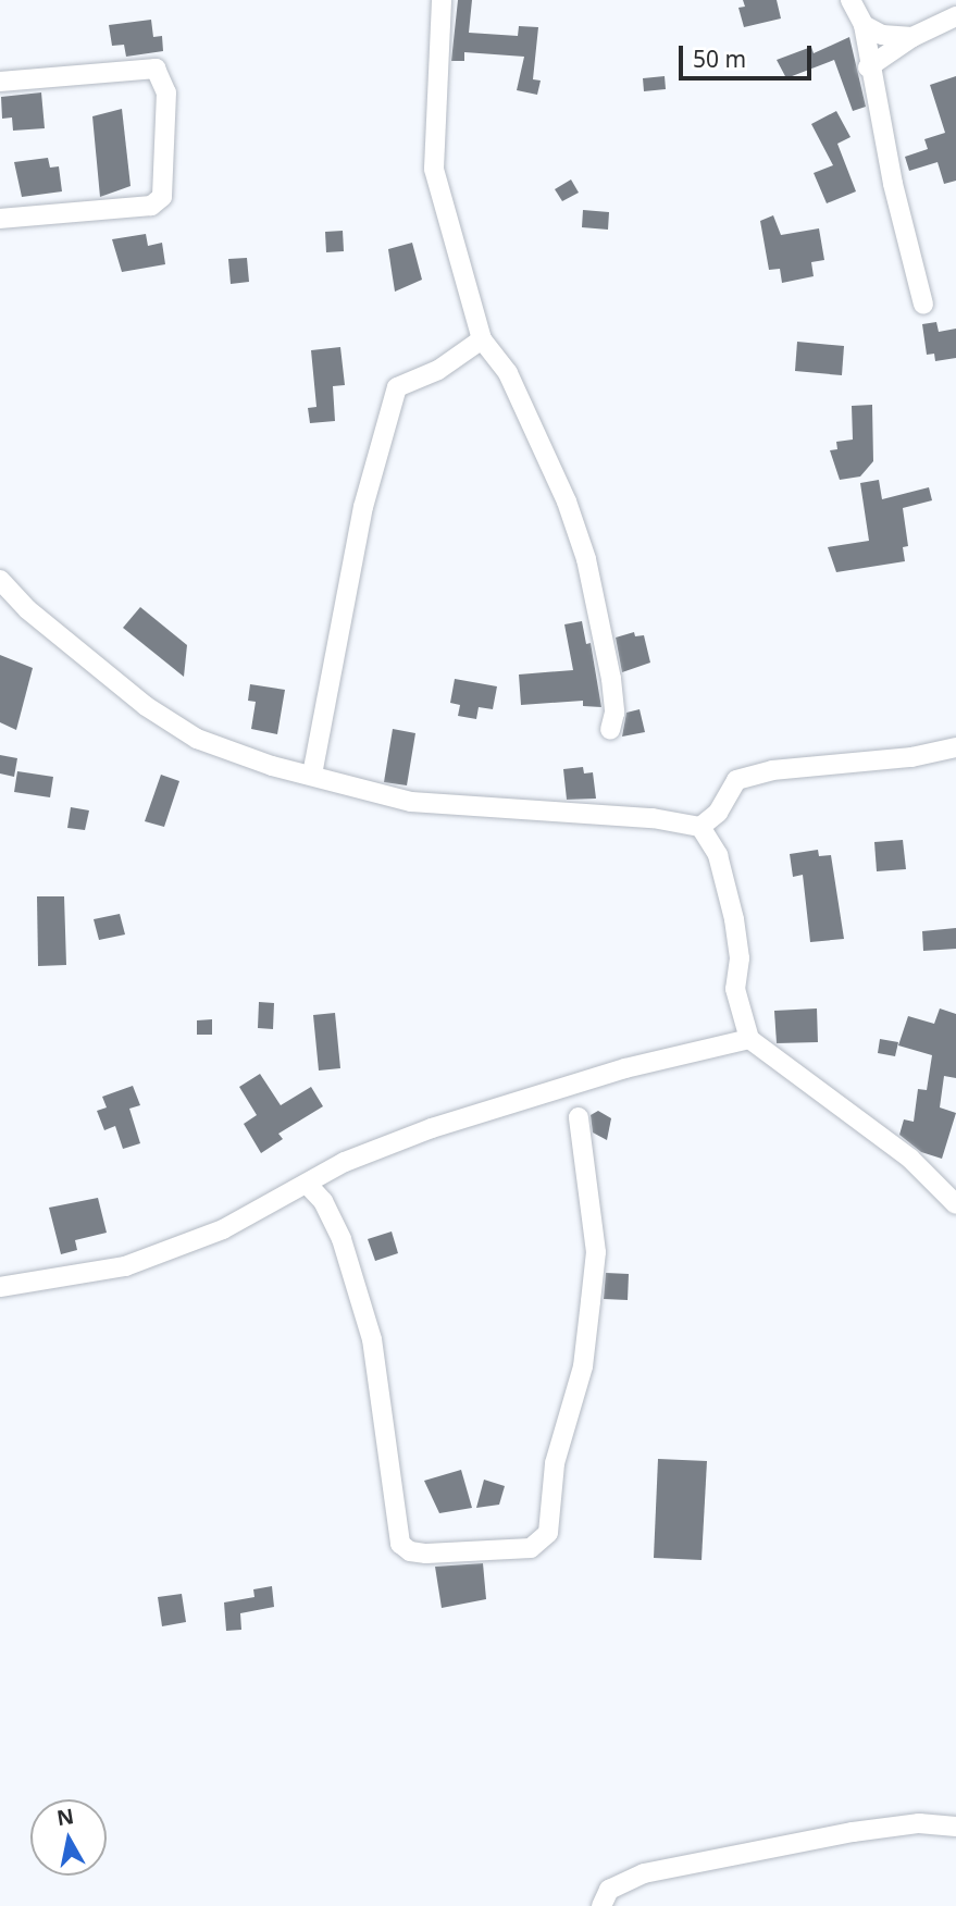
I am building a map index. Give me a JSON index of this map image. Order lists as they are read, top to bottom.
{
  "scale_bar": "50 m",
  "north": "top"
}
